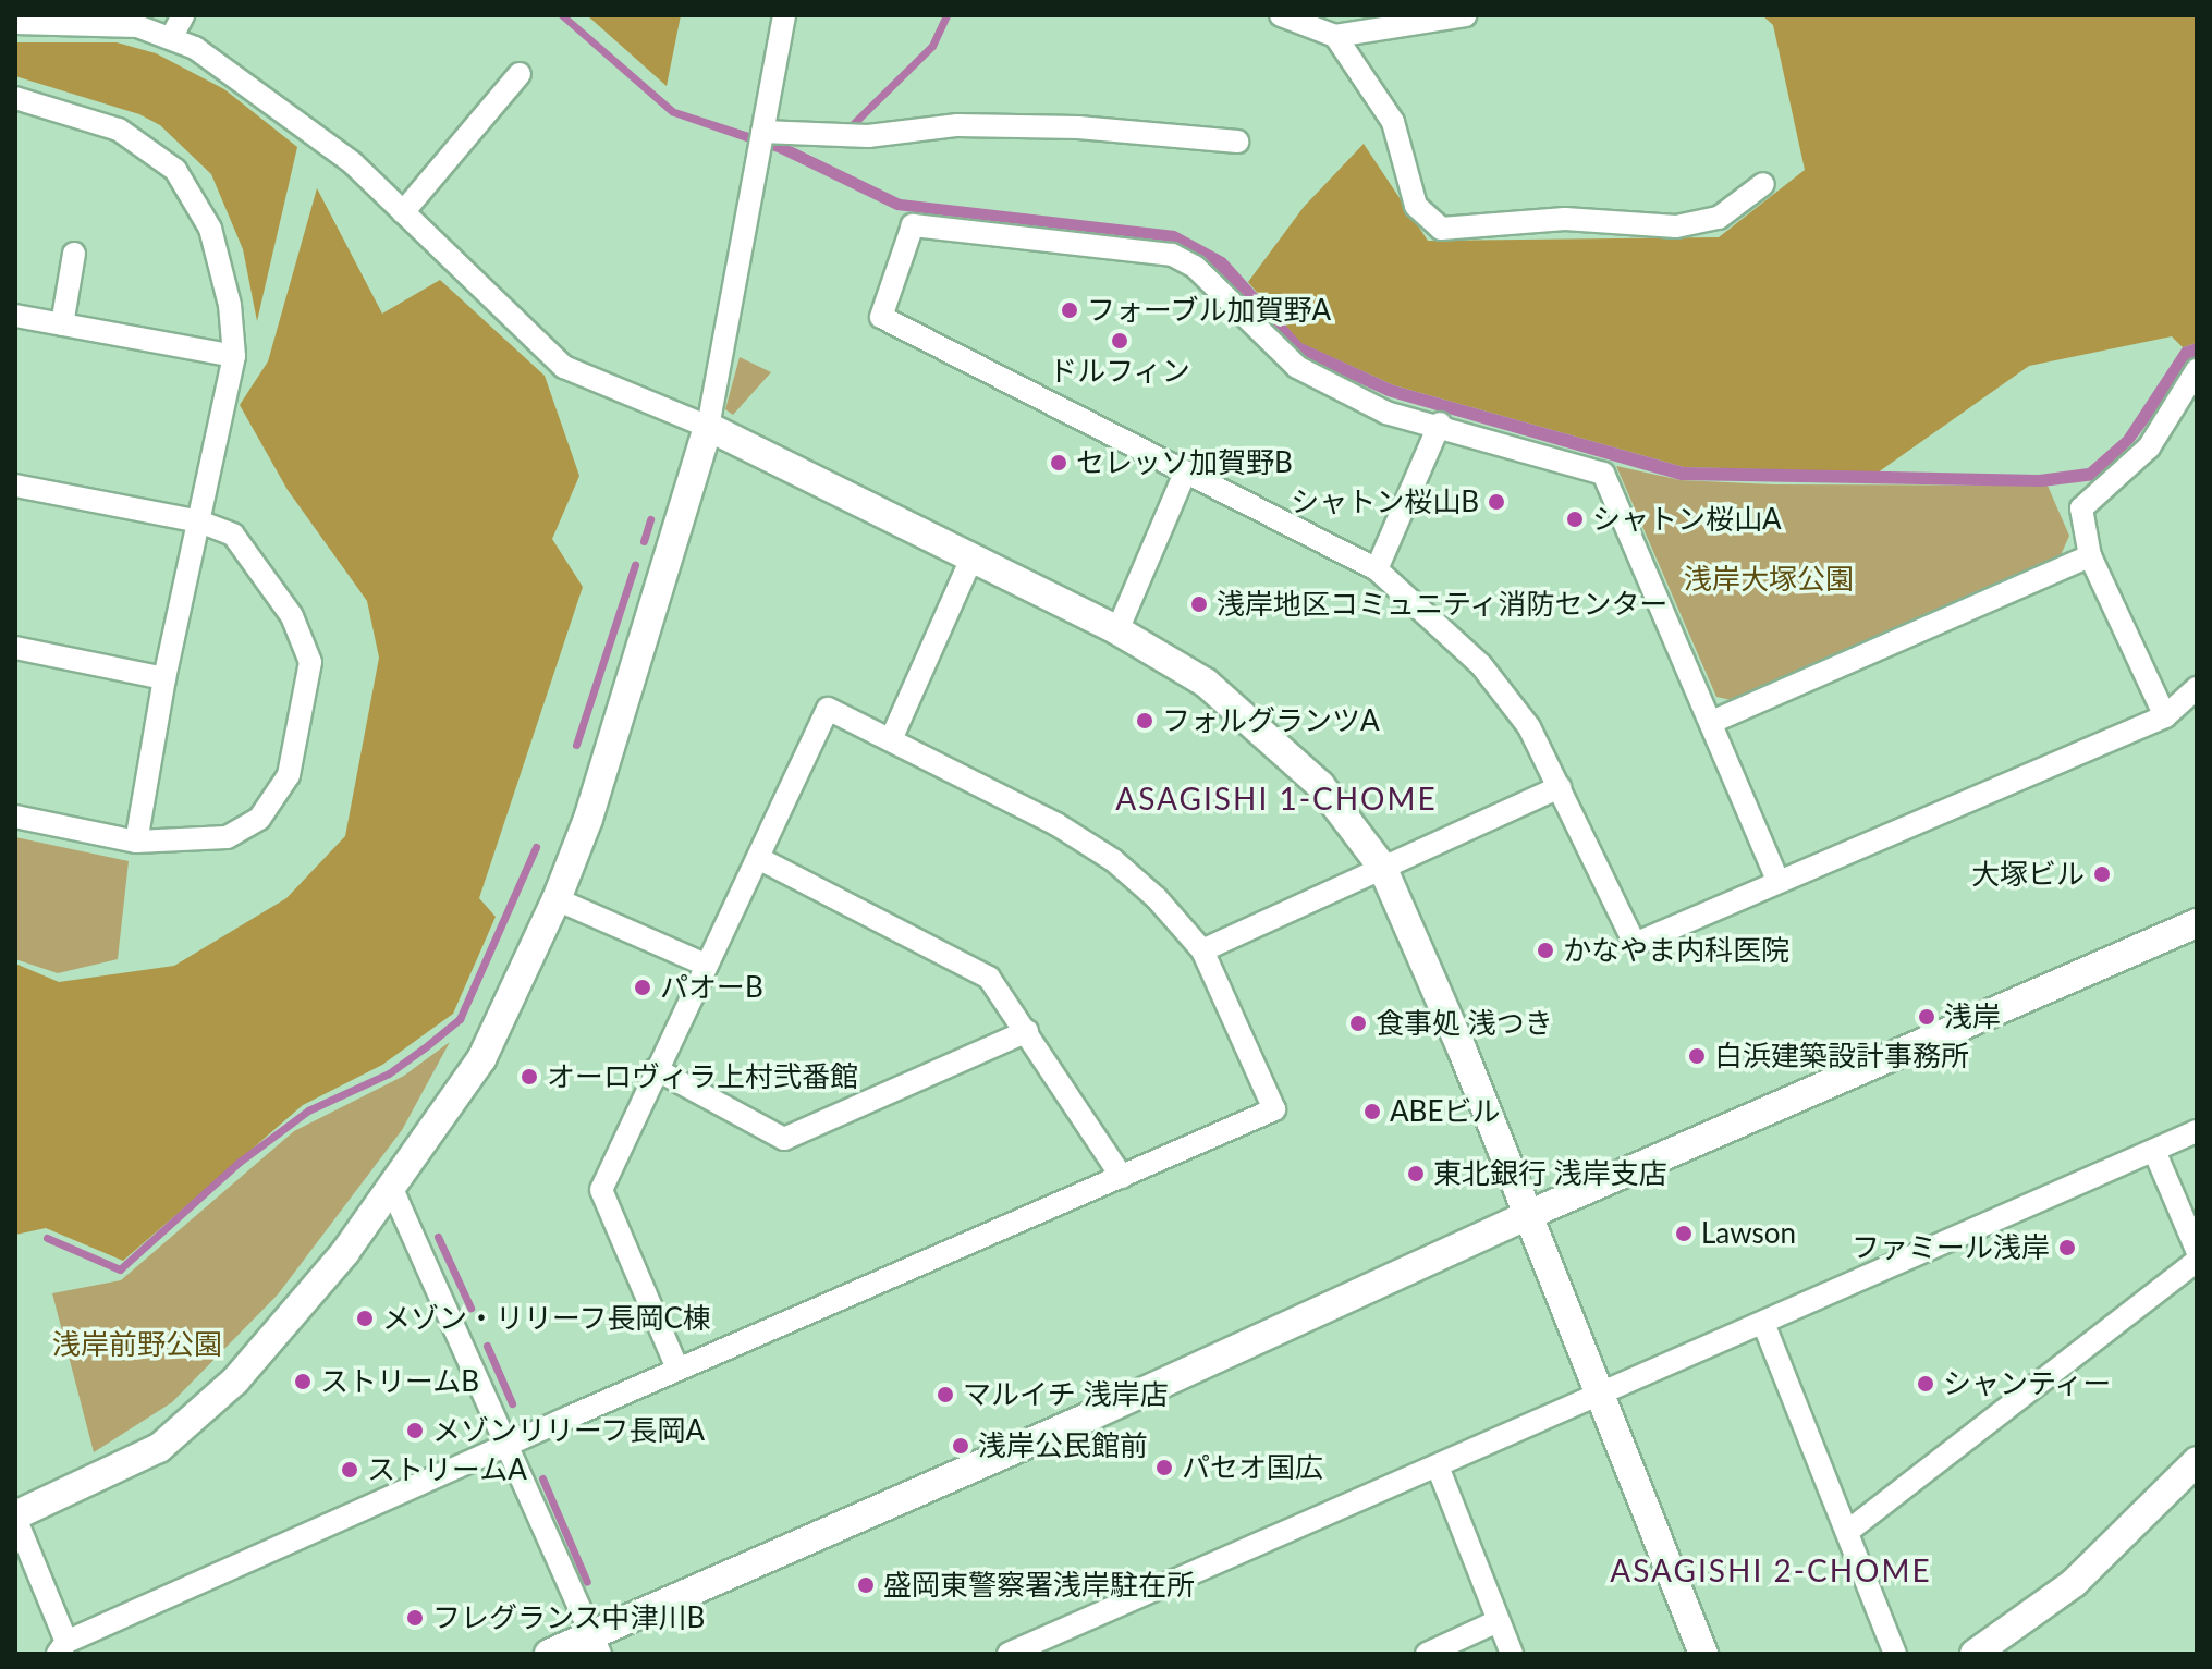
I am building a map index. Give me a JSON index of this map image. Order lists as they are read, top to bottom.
{
  "districts": ["ASAGISHI 1-CHOME", "ASAGISHI 2-CHOME"],
  "parks": ["浅岸大塚公園", "浅岸前野公園"],
  "places": [
    "フォーブル加賀野A",
    "ドルフィン",
    "セレッソ加賀野B",
    "シャトン桜山B",
    "シャトン桜山A",
    "浅岸地区コミュニティ消防センター",
    "フォルグランツA",
    "大塚ビル",
    "かなやま内科医院",
    "パオーB",
    "浅岸",
    "食事処 浅つき",
    "白浜建築設計事務所",
    "オーロヴィラ上村弐番館",
    "ABEビル",
    "東北銀行 浅岸支店",
    "Lawson",
    "ファミール浅岸",
    "メゾン・リリーフ長岡C棟",
    "ストリームB",
    "シャンティー",
    "マルイチ 浅岸店",
    "メゾンリリーフ長岡A",
    "浅岸公民館前",
    "パセオ国広",
    "ストリームA",
    "盛岡東警察署浅岸駐在所",
    "フレグランス中津川B"
  ]
}
